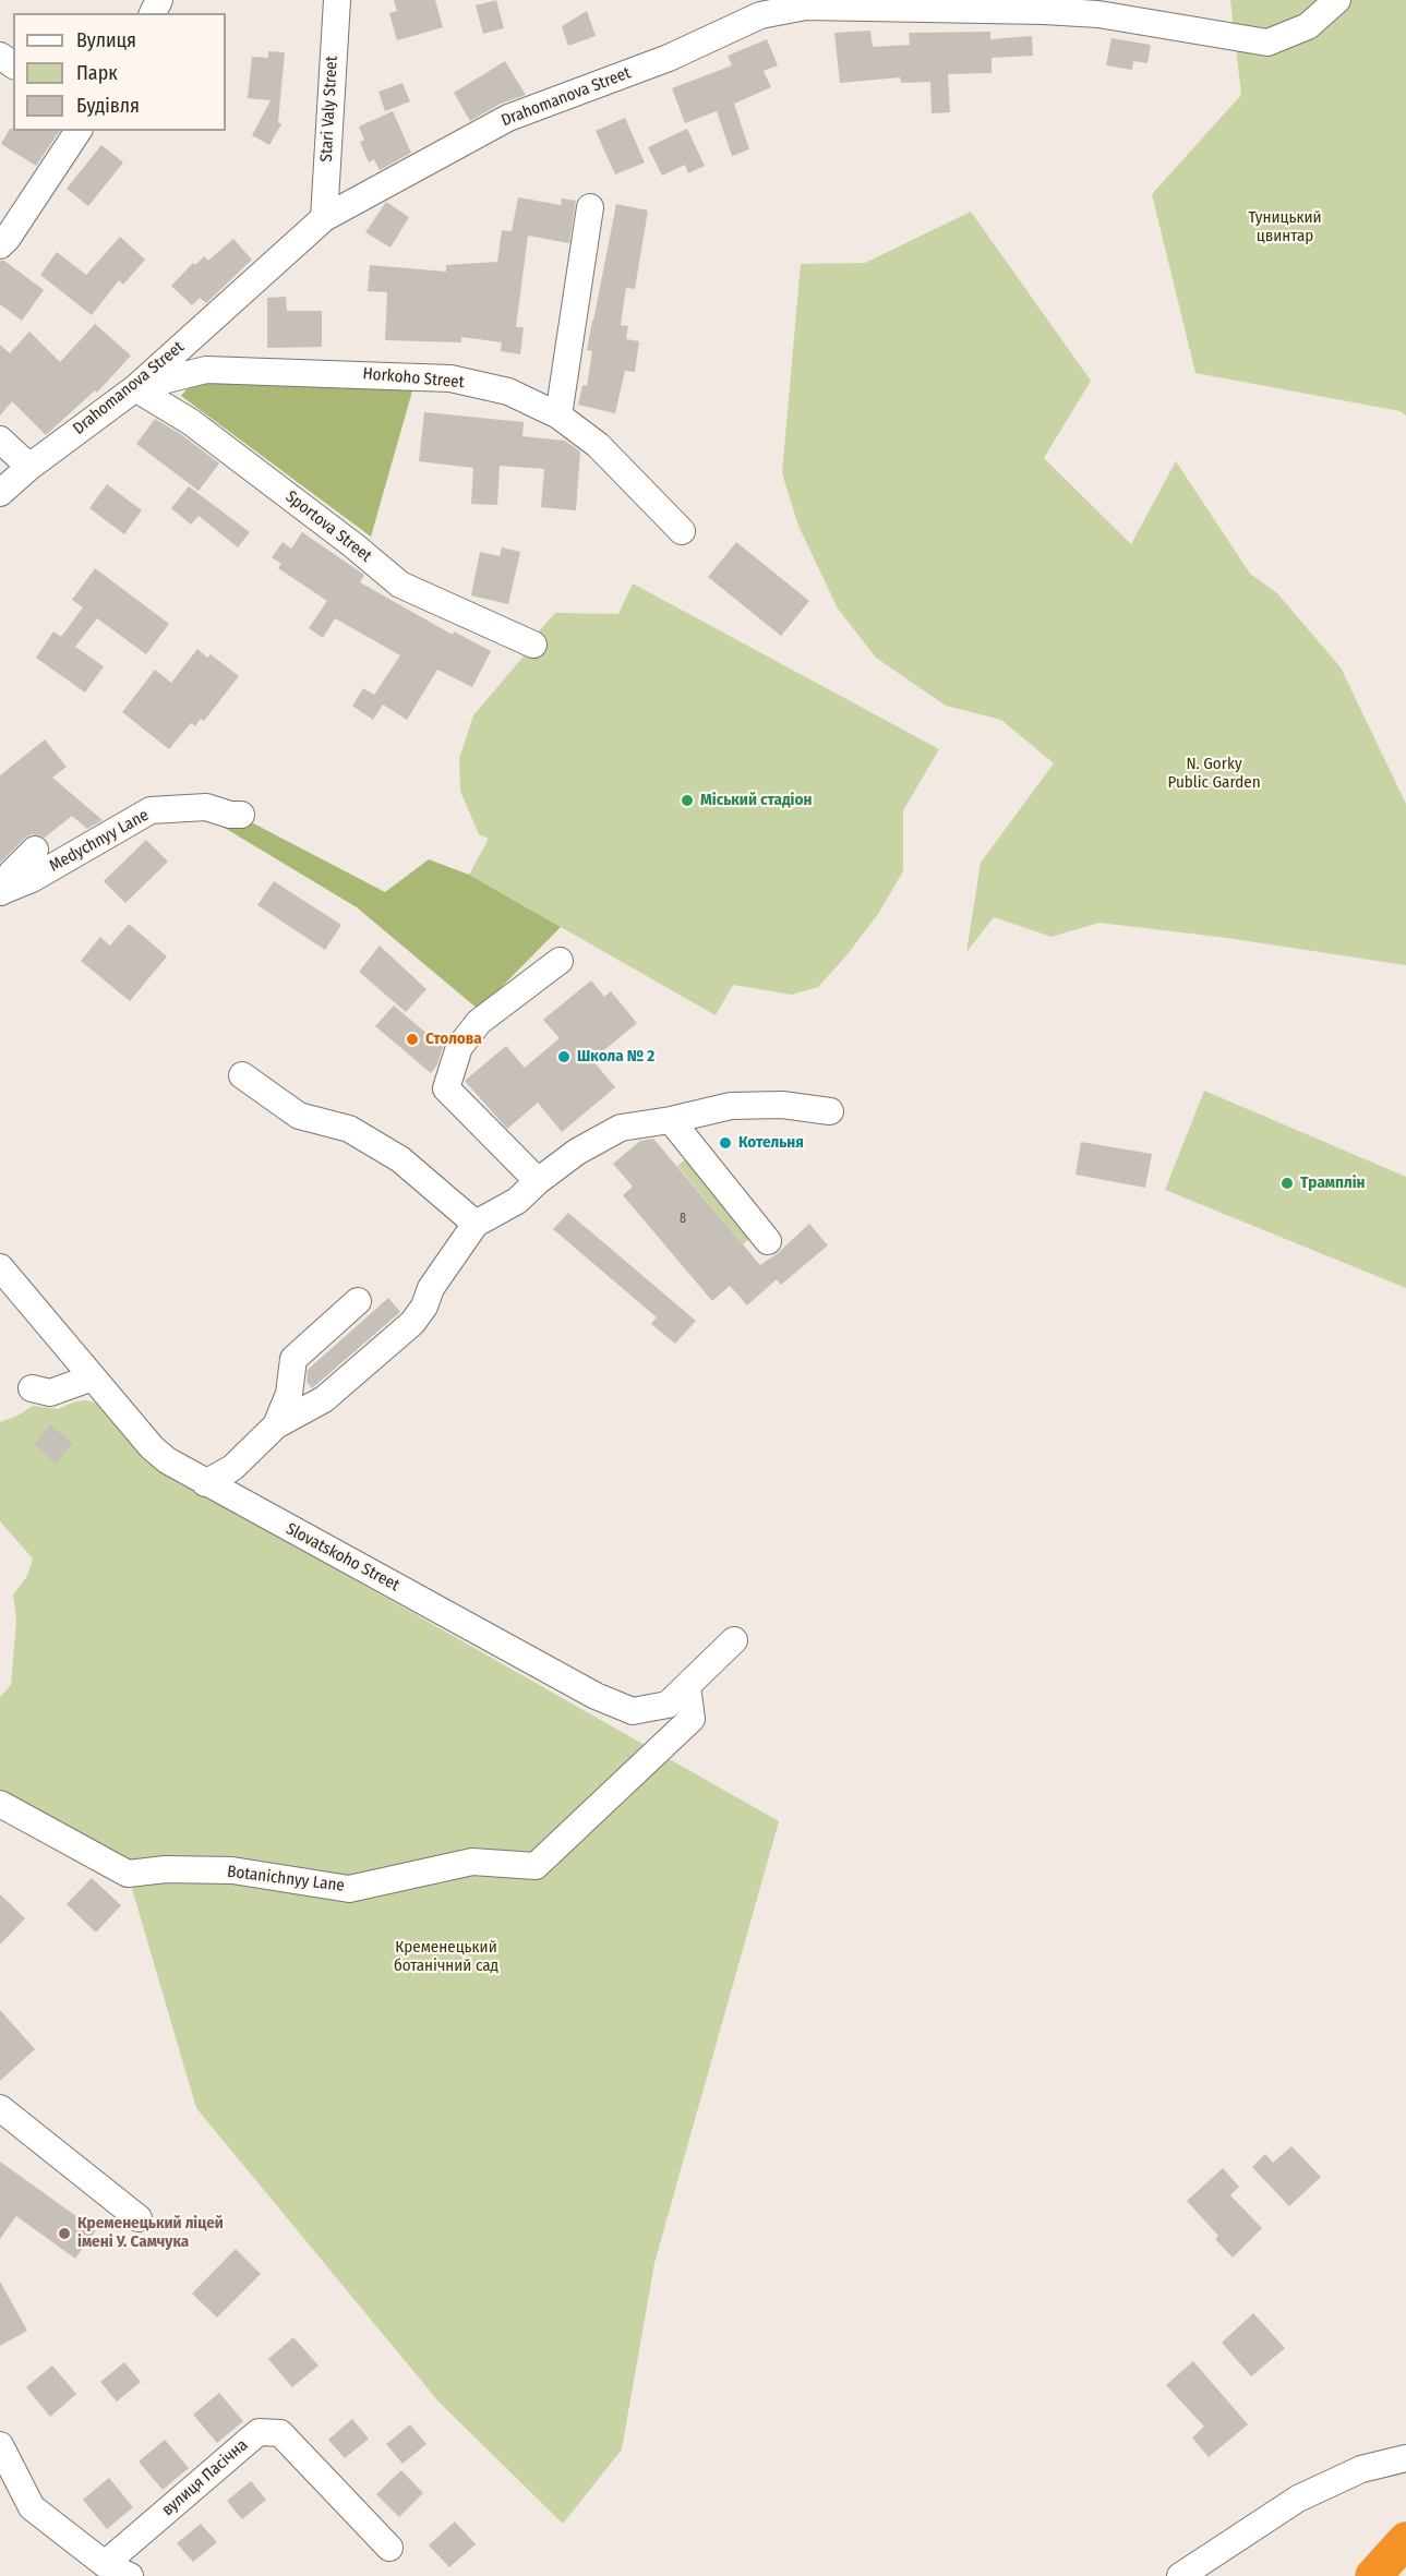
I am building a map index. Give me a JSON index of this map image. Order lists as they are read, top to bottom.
{
  "streets": {
    "street": [
      "Drahomanova Street",
      "Stari Valy Street",
      "Horkoho Street",
      "Sportova Street",
      "Medychnyy Lane",
      "Slovatskoho Street",
      "Botanichnyy Lane",
      "вулиця Пасічна"
    ]
  },
  "crossings": [
    ["Drahomanova Street", "Stari Valy Street"],
    ["Drahomanova Street", "Horkoho Street"],
    ["Drahomanova Street", "Sportova Street"],
    ["Horkoho Street", "Sportova Street"],
    ["Slovatskoho Street", "Botanichnyy Lane"]
  ],
  "parks": ["Туницький цвинтар", "N. Gorky Public Garden", "Кременецький ботанічний сад"],
  "places": [
    "Міський стадіон",
    "Столова",
    "Школа № 2",
    "Котельня",
    "Трамплін",
    "Кременецький ліцей імені У. Самчука"
  ],
  "house_numbers": ["8"],
  "legend": ["Вулиця", "Парк", "Будівля"]
}
